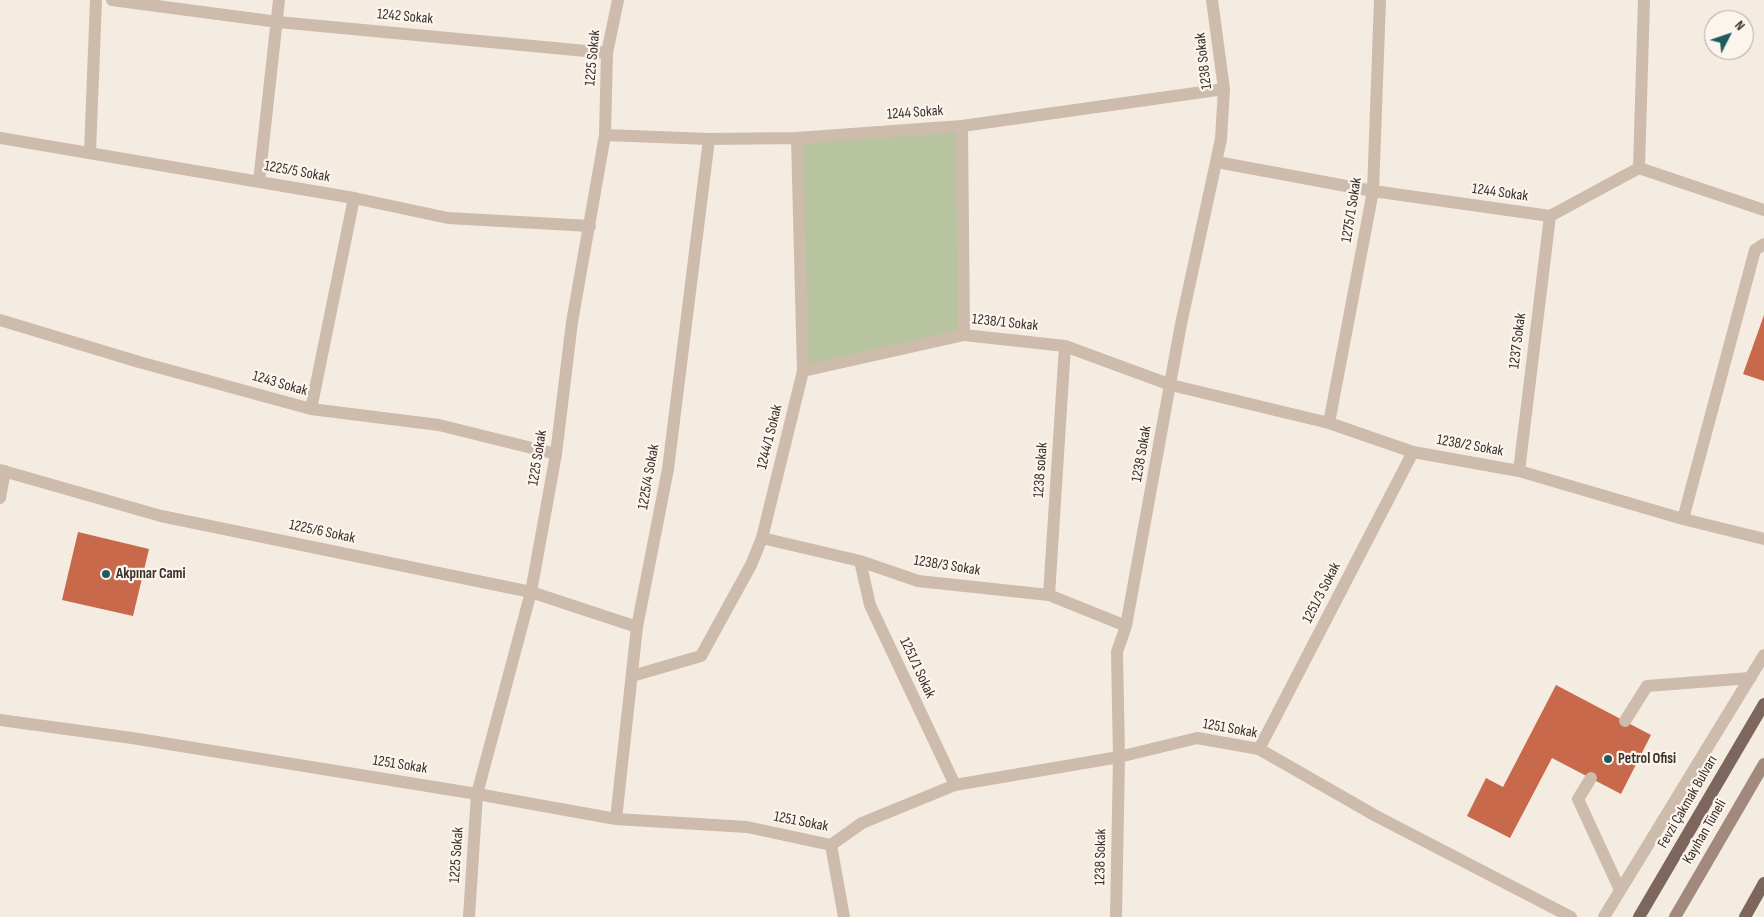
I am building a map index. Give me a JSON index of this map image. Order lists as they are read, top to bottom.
{
  "streets": {
    "main road": ["Fevzi Çakmak Bulvarı", "Kayıhan Tüneli"],
    "street": [
      "1242 Sokak",
      "1225 Sokak",
      "1238 Sokak",
      "1244 Sokak",
      "1225/5 Sokak",
      "1275/1 Sokak",
      "1238/1 Sokak",
      "1237 Sokak",
      "1243 Sokak",
      "1244/1 Sokak",
      "1238/2 Sokak",
      "1238 sokak",
      "1225/4 Sokak",
      "1225/6 Sokak",
      "1238/3 Sokak",
      "1251/3 Sokak",
      "1251/1 Sokak",
      "1251 Sokak"
    ]
  },
  "crossings": [
    ["1242 Sokak", "1225 Sokak"],
    ["1225 Sokak", "1244 Sokak"],
    ["1225 Sokak", "1225/5 Sokak"],
    ["1225 Sokak", "1243 Sokak"],
    ["1225 Sokak", "1225/6 Sokak"],
    ["1225 Sokak", "1251 Sokak"],
    ["1238 Sokak", "1244 Sokak"],
    ["1238 Sokak", "1238/1 Sokak"],
    ["1238 Sokak", "1238/2 Sokak"],
    ["1238 Sokak", "1238/3 Sokak"],
    ["1238 Sokak", "1251 Sokak"],
    ["1244 Sokak", "1275/1 Sokak"],
    ["1244 Sokak", "1237 Sokak"],
    ["1244 Sokak", "1244/1 Sokak"],
    ["1244 Sokak", "1225/4 Sokak"],
    ["1275/1 Sokak", "1238/2 Sokak"],
    ["1238/1 Sokak", "1244/1 Sokak"],
    ["1238/1 Sokak", "1238/2 Sokak"],
    ["1238/1 Sokak", "1238 sokak"],
    ["1237 Sokak", "1238/2 Sokak"],
    ["1244/1 Sokak", "1225/4 Sokak"],
    ["1244/1 Sokak", "1238/3 Sokak"],
    ["1238/2 Sokak", "1251/3 Sokak"],
    ["1238 sokak", "1238/3 Sokak"],
    ["1225/4 Sokak", "1225/6 Sokak"],
    ["1225/4 Sokak", "1251 Sokak"],
    ["1238/3 Sokak", "1251/1 Sokak"],
    ["1251/3 Sokak", "1251 Sokak"],
    ["1251/1 Sokak", "1251 Sokak"]
  ],
  "places": ["Akpınar Cami", "Petrol Ofisi"],
  "north": "top right"
}
